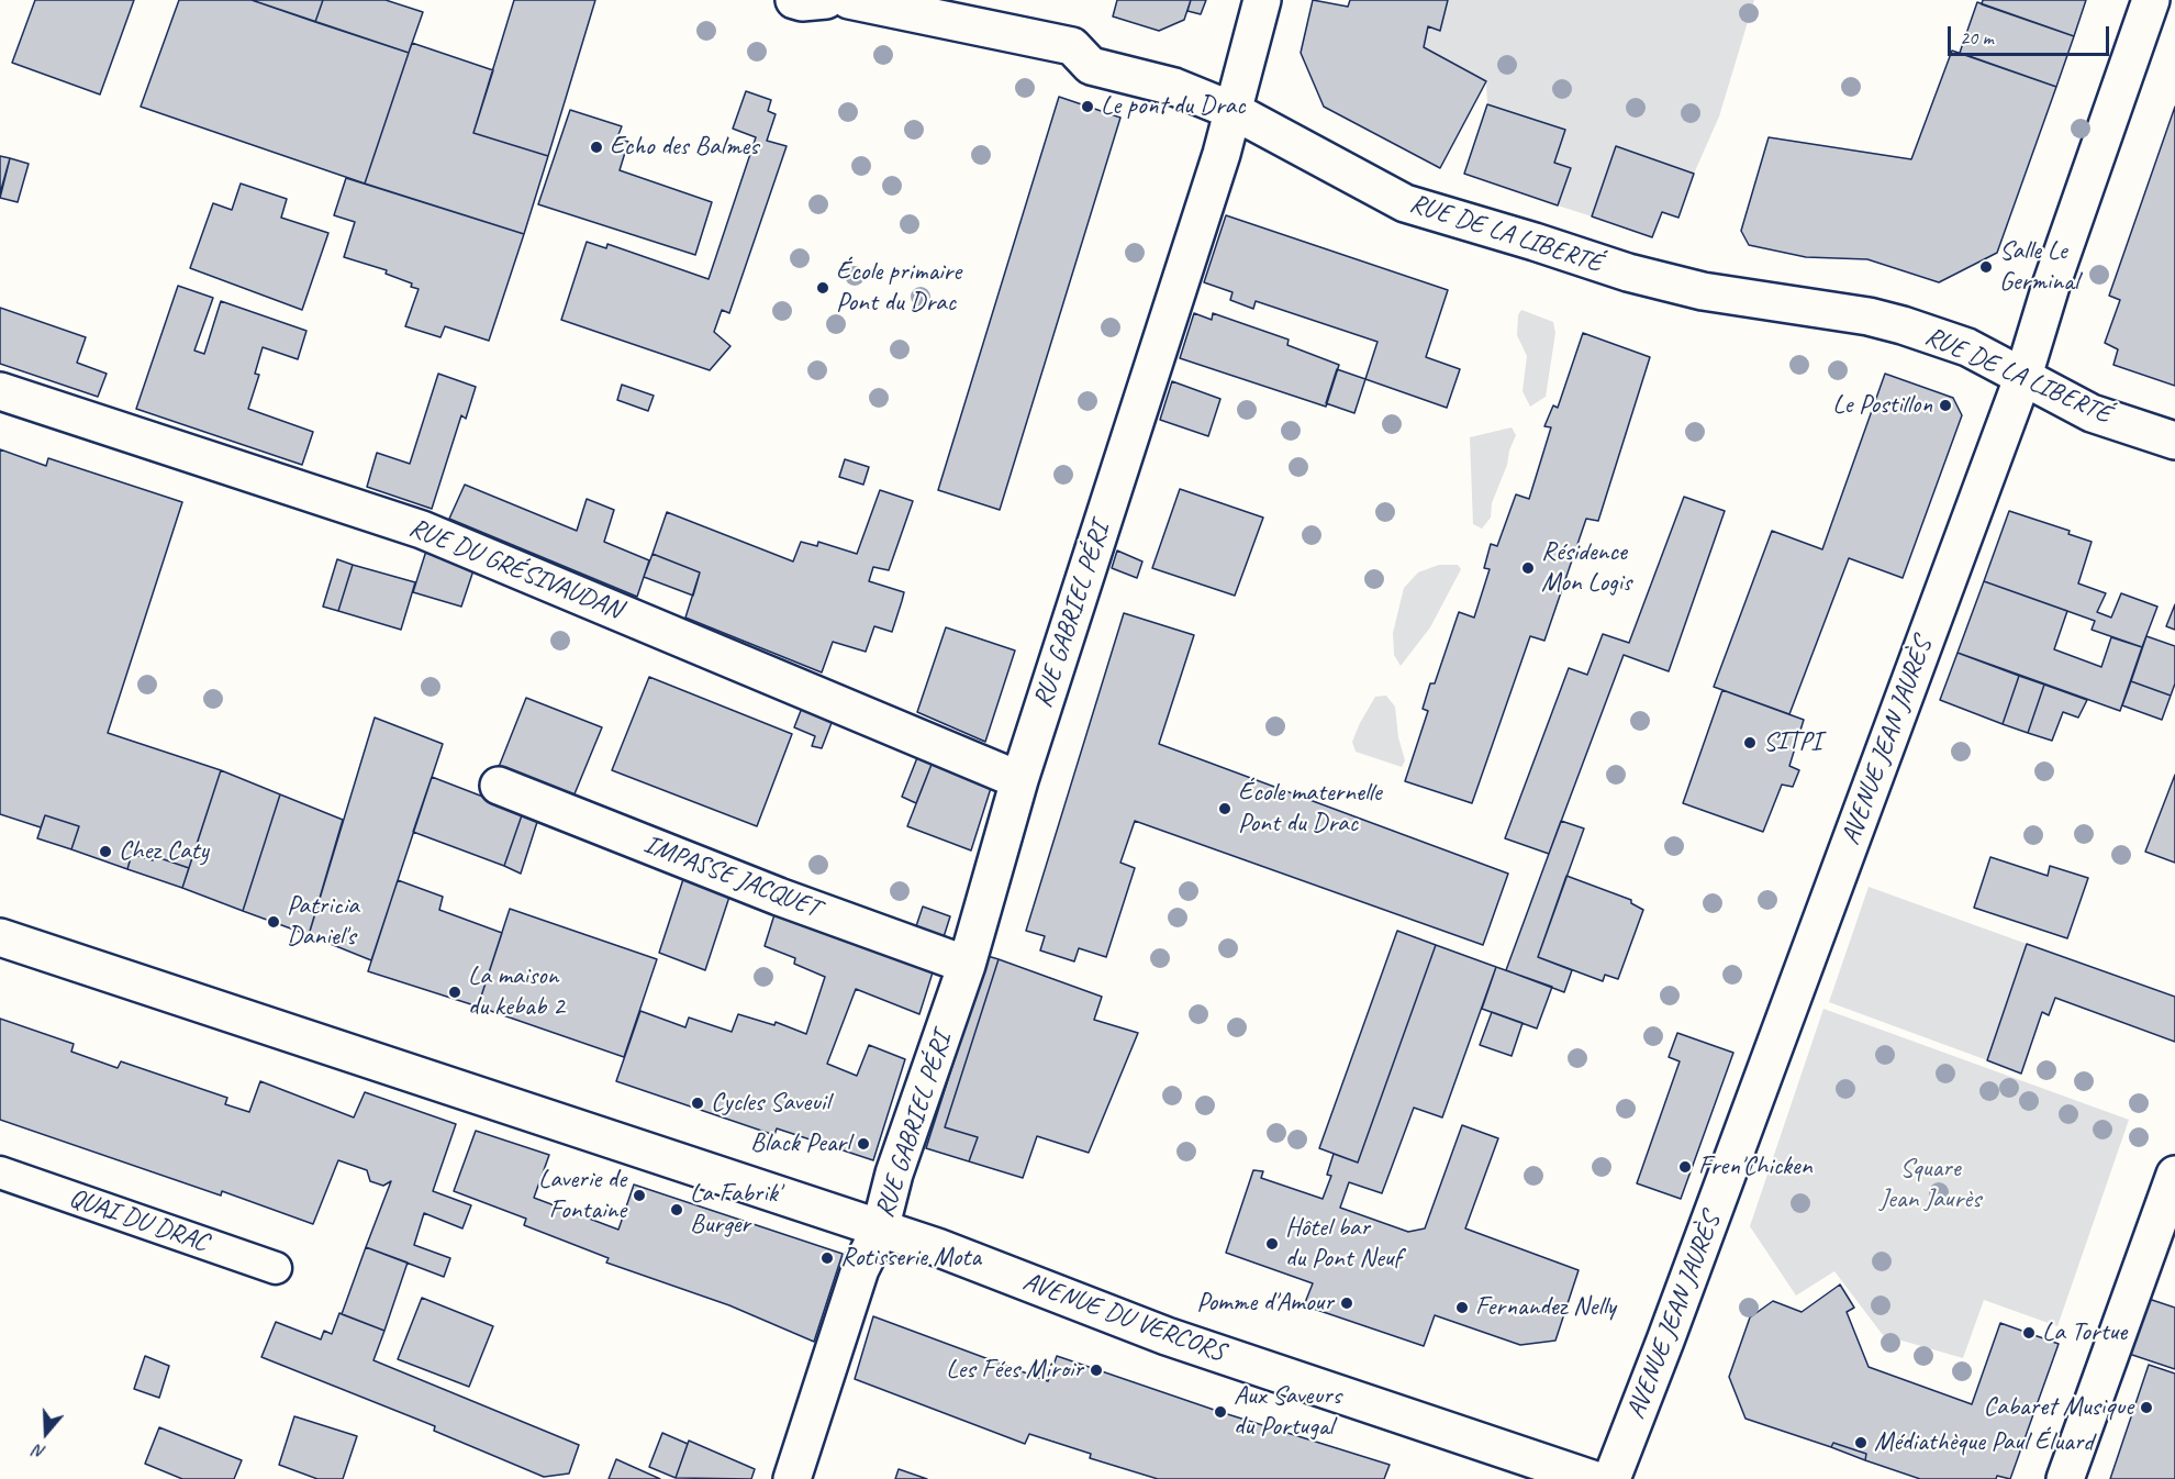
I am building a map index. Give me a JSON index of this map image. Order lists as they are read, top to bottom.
{
  "streets": {
    "street": [
      "RUE DE LA LIBERTÉ",
      "RUE DU GRÉSIVAUDAN",
      "RUE GABRIEL PÉRI",
      "AVENUE JEAN JAURÈS",
      "IMPASSE JACQUET",
      "AVENUE DU VERCORS"
    ],
    "lane": ["QUAI DU DRAC"]
  },
  "crossings": [
    ["RUE DE LA LIBERTÉ", "RUE GABRIEL PÉRI"],
    ["RUE DE LA LIBERTÉ", "AVENUE JEAN JAURÈS"],
    ["RUE DU GRÉSIVAUDAN", "RUE GABRIEL PÉRI"],
    ["RUE GABRIEL PÉRI", "IMPASSE JACQUET"],
    ["RUE GABRIEL PÉRI", "AVENUE DU VERCORS"]
  ],
  "parks": ["Square Jean Jaurès"],
  "places": [
    "Le pont du Drac",
    "Echo des Balmes",
    "Salle Le Germinal",
    "École primaire Pont du Drac",
    "Le Postillon",
    "Résidence Mon Logis",
    "SITPI",
    "École maternelle Pont du Drac",
    "Chez Caty",
    "Patricia Daniel's",
    "La maison du kebab 2",
    "Cycles Saveuil",
    "Black Pearl",
    "Fren'Chicken",
    "Laverie de Fontaine",
    "La Fabrik' Burger",
    "Hôtel bar du Pont Neuf",
    "Rotisserie Mota",
    "Pomme d'Amour",
    "Fernandez Nelly",
    "La Tortue",
    "Les Fées Miroir",
    "Cabaret Musique",
    "Aux Saveurs du Portugal",
    "Médiathèque Paul Éluard"
  ],
  "scale_bar": "20 m",
  "north": "bottom"
}
